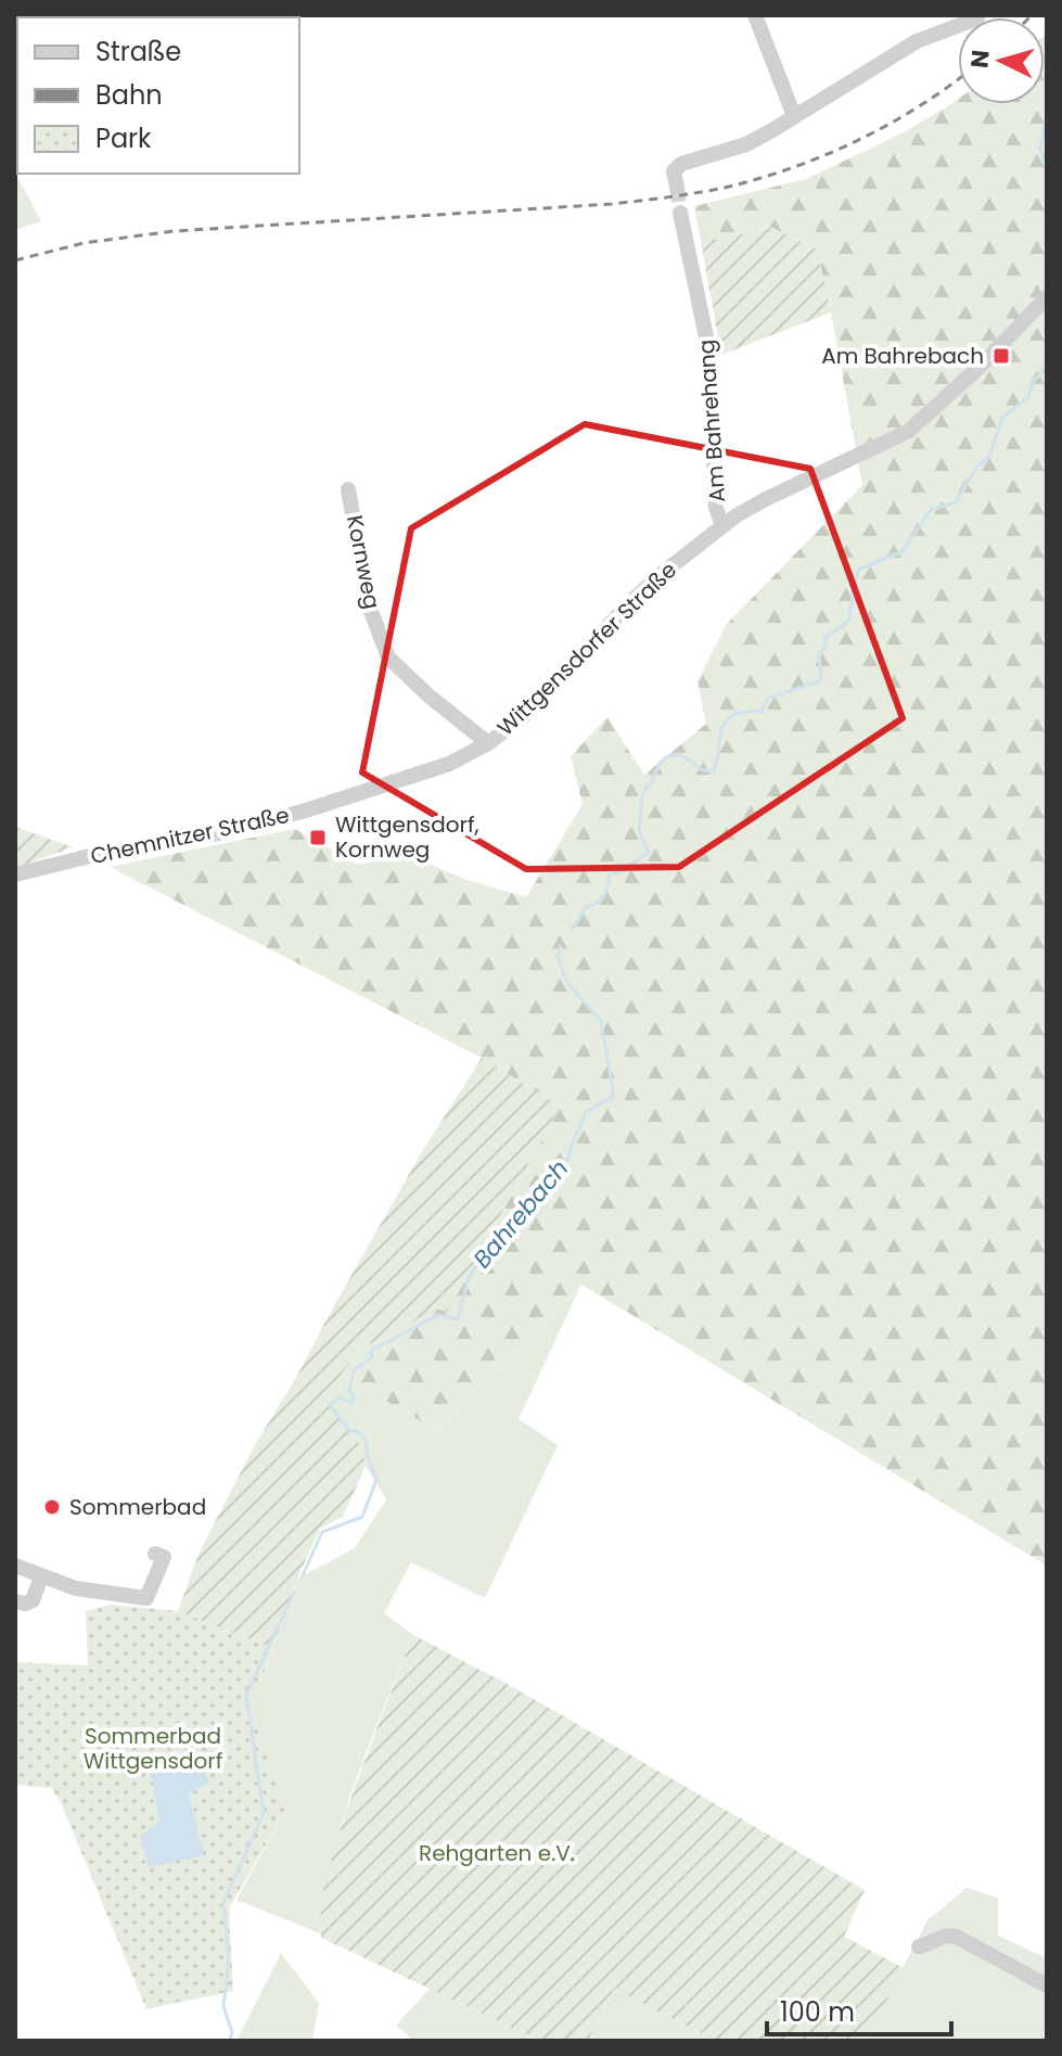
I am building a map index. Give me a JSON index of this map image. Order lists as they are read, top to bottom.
{
  "streets": {
    "street": [
      "Am Bahrehang",
      "Kornweg",
      "Wittgensdorfer Straße",
      "Chemnitzer Straße"
    ]
  },
  "crossings": [
    ["Am Bahrehang", "Wittgensdorfer Straße"],
    ["Kornweg", "Wittgensdorfer Straße"],
    ["Wittgensdorfer Straße", "Chemnitzer Straße"]
  ],
  "water": ["Bahrebach"],
  "parks": ["Sommerbad Wittgensdorf", "Rehgarten e.V."],
  "places": {
    "transit": ["Am Bahrebach", "Wittgensdorf, Kornweg"],
    "other": ["Sommerbad"]
  },
  "legend": ["Straße", "Bahn", "Park"],
  "scale_bar": "100 m",
  "north": "left"
}
